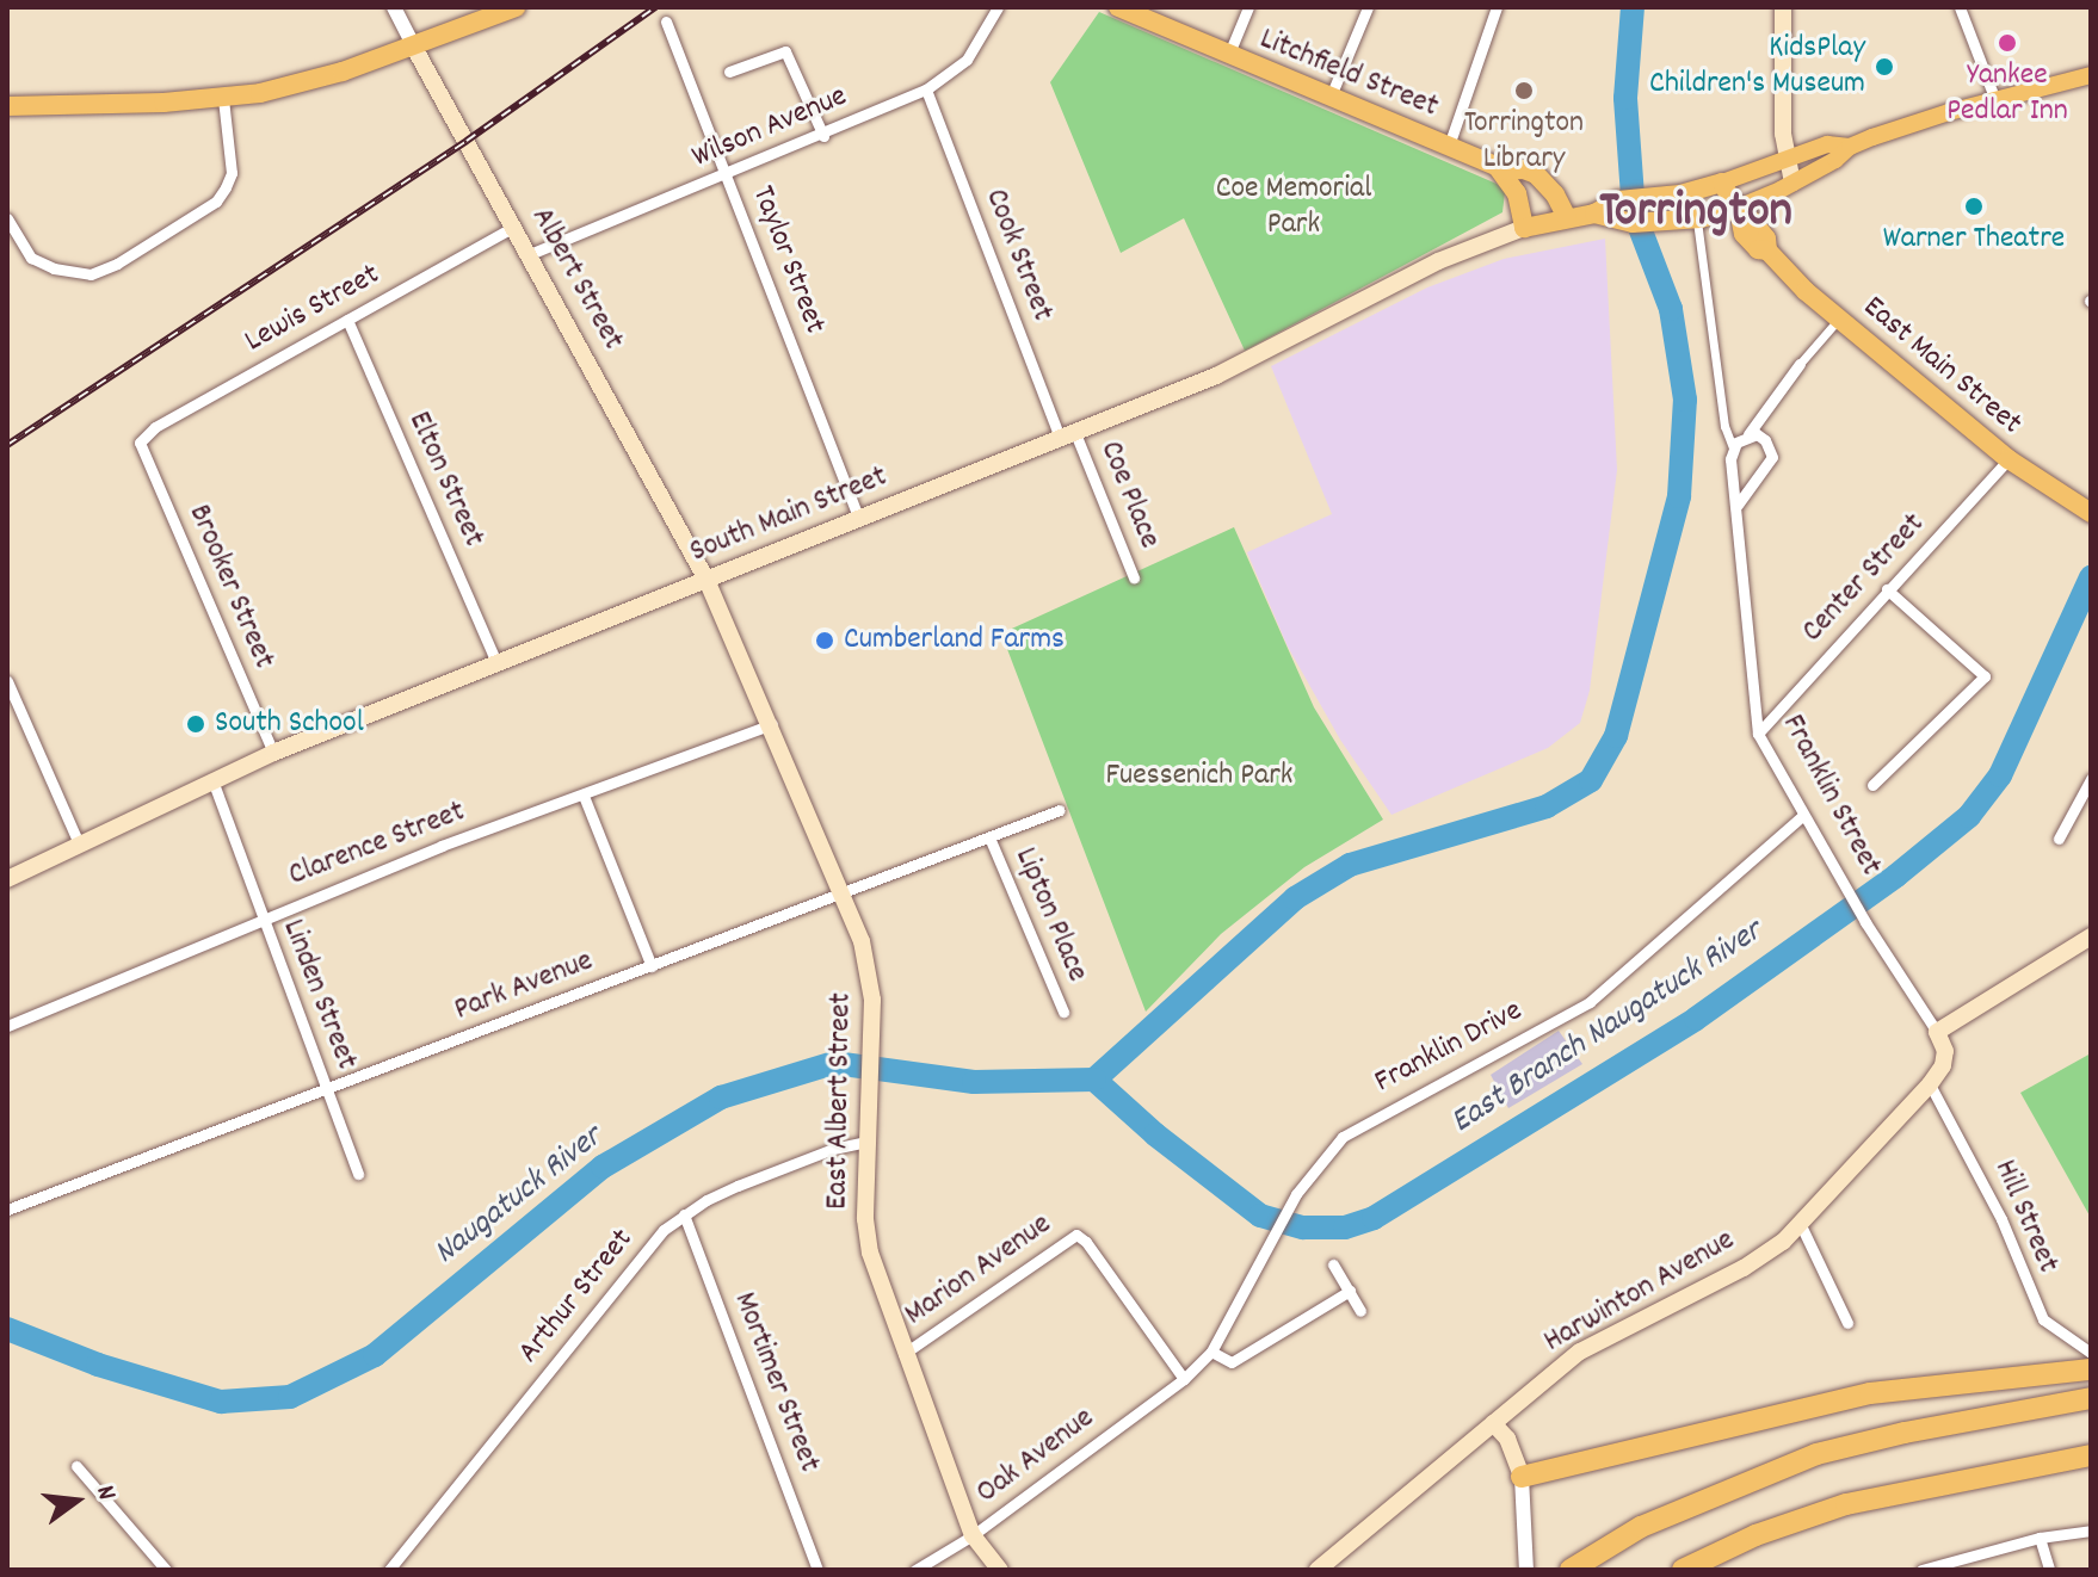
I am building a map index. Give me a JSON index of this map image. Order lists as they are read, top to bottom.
{
  "streets": {
    "highway": ["Litchfield Street", "East Main Street", "South Main Street"],
    "main road": ["Albert Street", "East Albert Street", "Harwinton Avenue"],
    "street": [
      "Wilson Avenue",
      "Cook Street",
      "Taylor Street",
      "Lewis Street",
      "Elton Street",
      "Coe Place",
      "Center Street",
      "Brooker Street",
      "Franklin Street",
      "Clarence Street",
      "Lipton Place",
      "Park Avenue",
      "Linden Street",
      "Franklin Drive",
      "Hill Street",
      "Marion Avenue",
      "Arthur Street",
      "Mortimer Street",
      "Oak Avenue"
    ]
  },
  "crossings": [
    ["Litchfield Street", "South Main Street"],
    ["Wilson Avenue", "Cook Street"],
    ["Wilson Avenue", "Taylor Street"],
    ["Wilson Avenue", "Albert Street"],
    ["Cook Street", "Coe Place"],
    ["Cook Street", "South Main Street"],
    ["Taylor Street", "South Main Street"],
    ["Albert Street", "Lewis Street"],
    ["Albert Street", "South Main Street"],
    ["Albert Street", "East Albert Street"],
    ["Lewis Street", "Elton Street"],
    ["Lewis Street", "Brooker Street"],
    ["East Main Street", "South Main Street"],
    ["East Main Street", "Center Street"],
    ["Elton Street", "South Main Street"],
    ["Coe Place", "South Main Street"],
    ["South Main Street", "Brooker Street"],
    ["South Main Street", "Franklin Street"],
    ["South Main Street", "Linden Street"],
    ["South Main Street", "East Albert Street"],
    ["Center Street", "Franklin Street"],
    ["Franklin Street", "Franklin Drive"],
    ["Clarence Street", "Linden Street"],
    ["Clarence Street", "East Albert Street"],
    ["Lipton Place", "Park Avenue"],
    ["Park Avenue", "Linden Street"],
    ["Park Avenue", "East Albert Street"],
    ["Franklin Drive", "Marion Avenue"],
    ["Franklin Drive", "Oak Avenue"],
    ["East Albert Street", "Marion Avenue"],
    ["East Albert Street", "Arthur Street"],
    ["East Albert Street", "Oak Avenue"],
    ["Hill Street", "Harwinton Avenue"],
    ["Marion Avenue", "Oak Avenue"],
    ["Arthur Street", "Mortimer Street"]
  ],
  "districts": ["Torrington"],
  "water": ["East Branch Naugatuck River", "Naugatuck River"],
  "parks": ["Coe Memorial Park", "Fuessenich Park"],
  "places": [
    "Yankee Pedlar Inn",
    "KidsPlay Children's Museum",
    "Torrington Library",
    "Warner Theatre",
    "Cumberland Farms",
    "South School"
  ],
  "north": "right"
}
